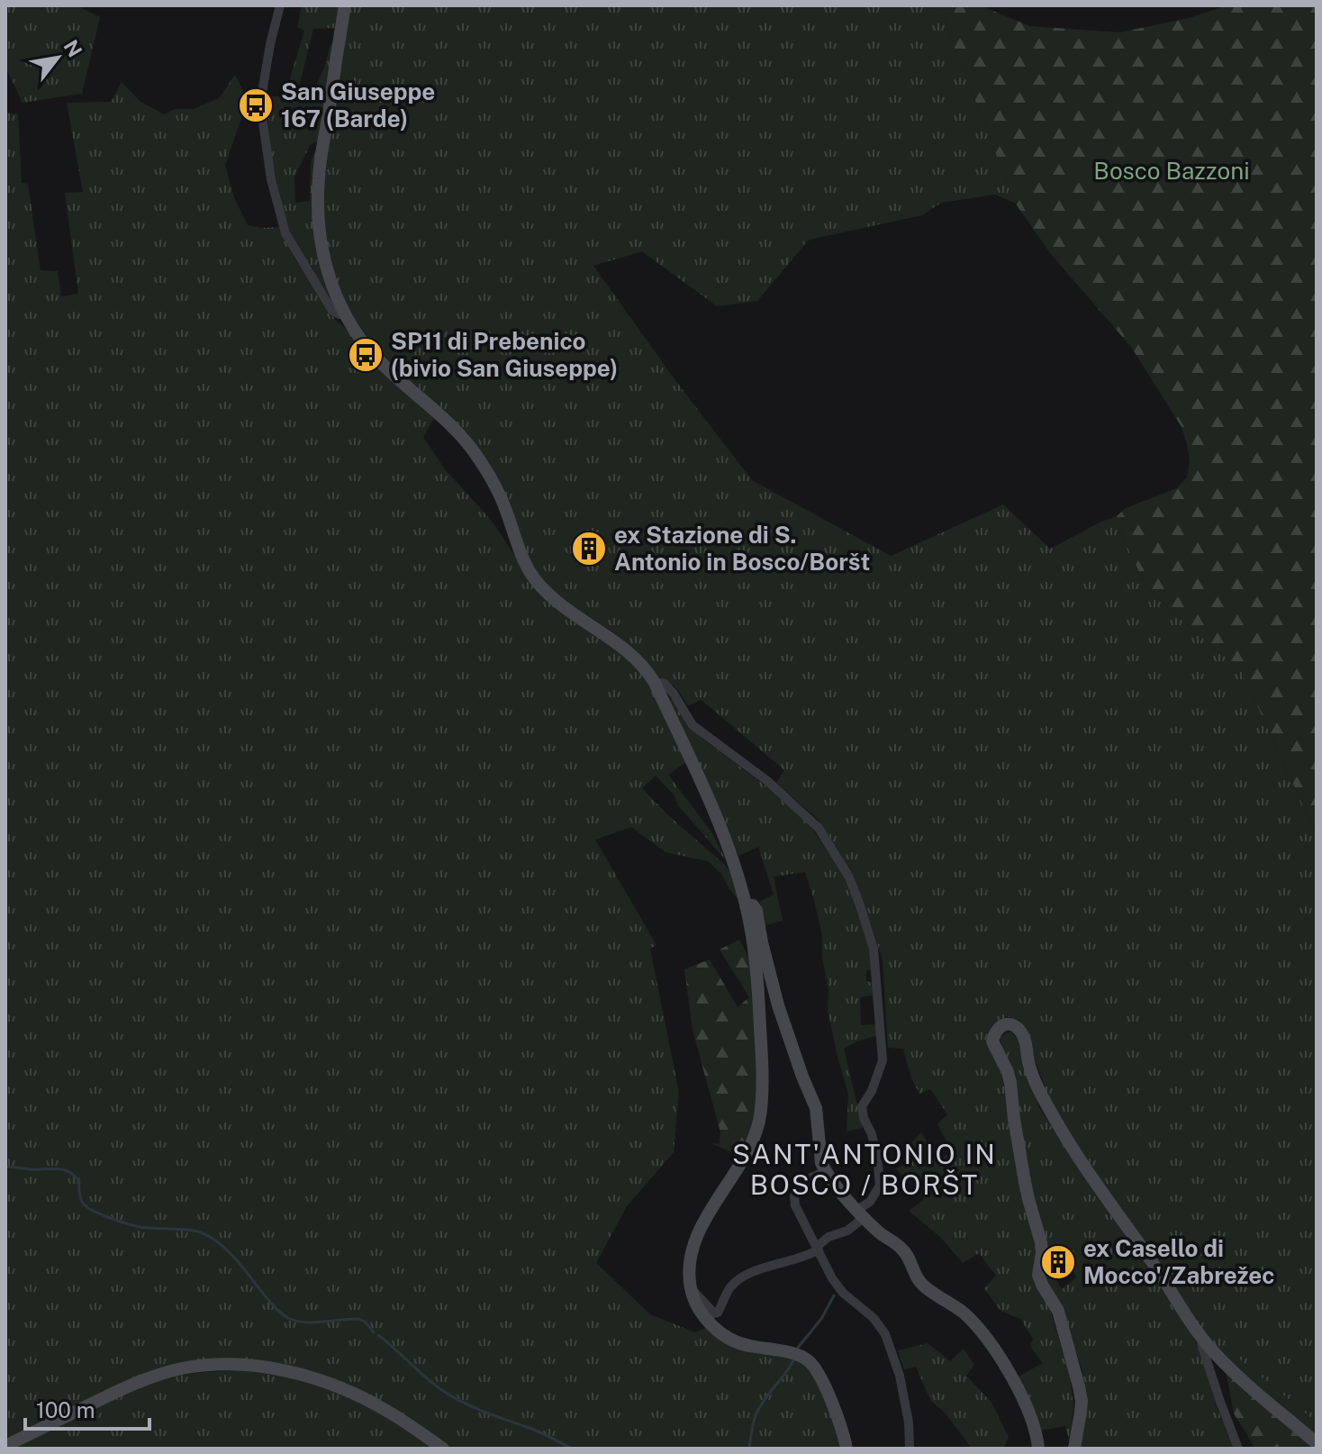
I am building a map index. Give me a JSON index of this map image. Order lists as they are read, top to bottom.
{
  "districts": ["SANT'ANTONIO IN BOSCO / BORŠT"],
  "parks": ["Bosco Bazzoni"],
  "places": {
    "bus stop": ["San Giuseppe 167 (Barde)", "SP11 di Prebenico (bivio San Giuseppe)"],
    "building": ["ex Stazione di S. Antonio in Bosco/Boršt", "ex Casello di Mocco'/Zabrežec"]
  },
  "scale_bar": "100 m",
  "north": "top right"
}
